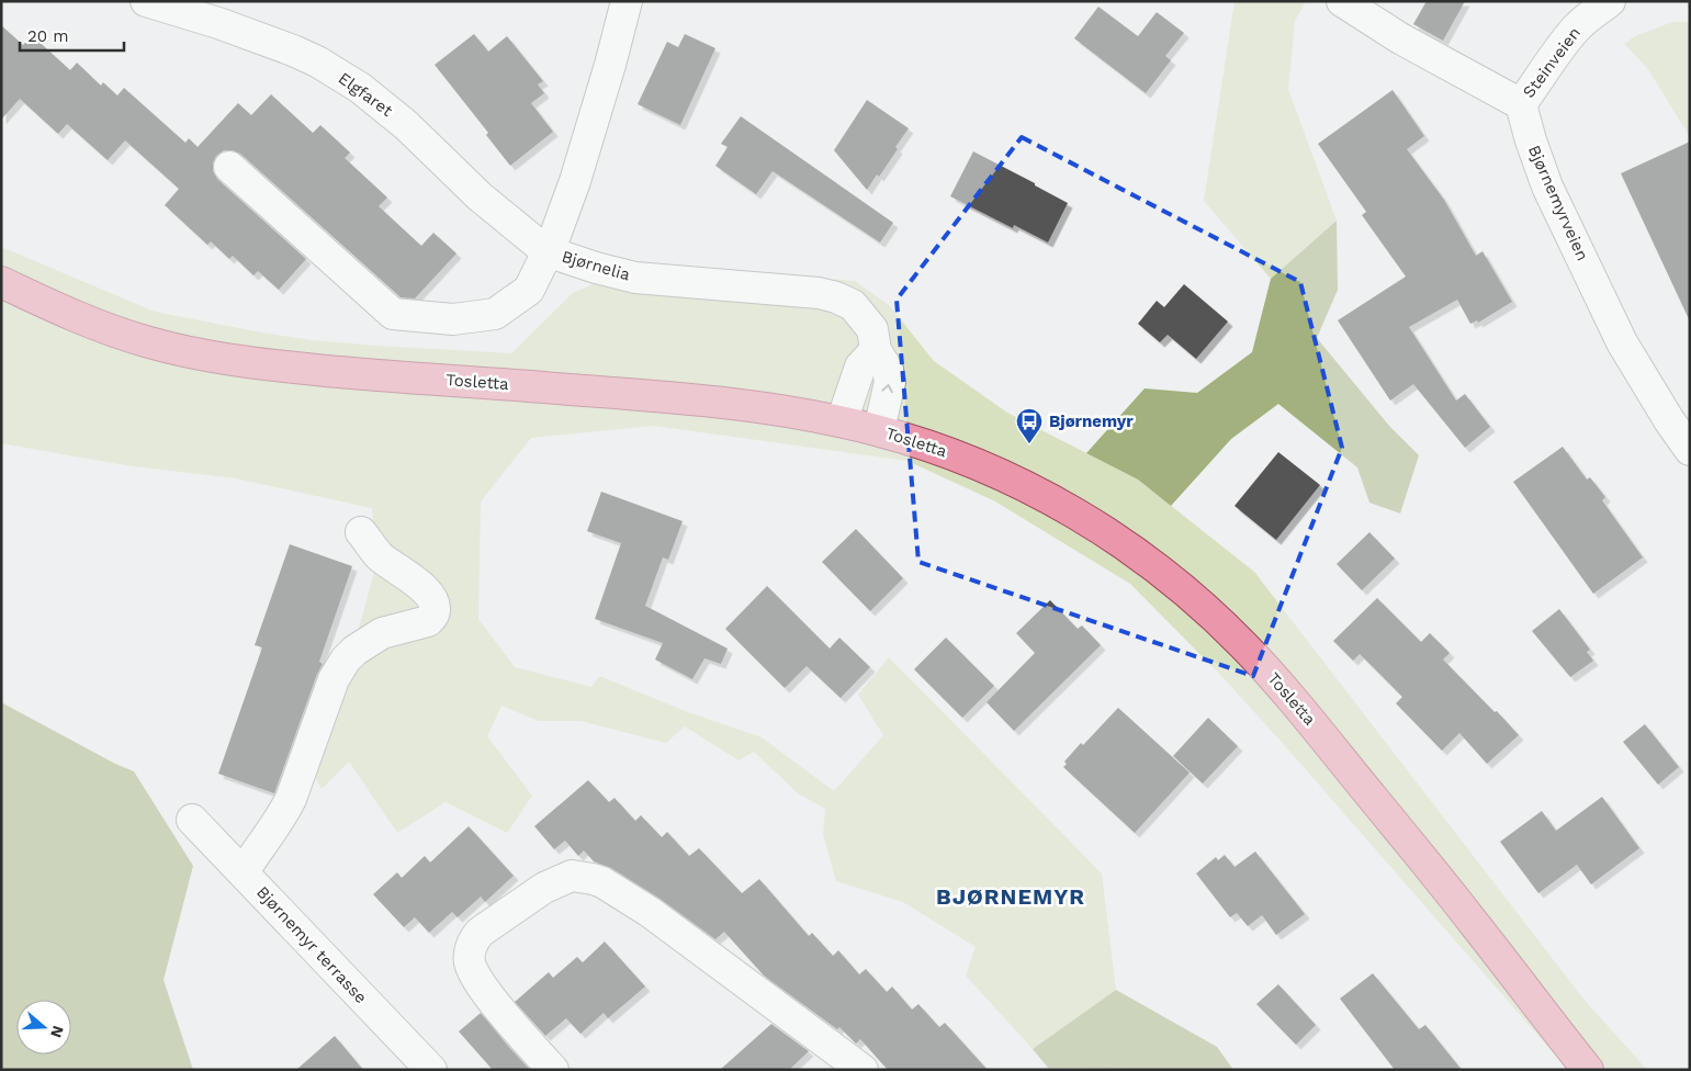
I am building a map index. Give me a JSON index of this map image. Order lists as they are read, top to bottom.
{
  "streets": {
    "main road": ["Tosletta"],
    "street": [
      "Steinveien",
      "Elgfaret",
      "Bjørnemyrveien",
      "Bjørnelia",
      "Bjørnemyr terrasse"
    ]
  },
  "crossings": [
    ["Steinveien", "Bjørnemyrveien"],
    ["Elgfaret", "Bjørnelia"],
    ["Bjørnelia", "Tosletta"]
  ],
  "districts": ["BJØRNEMYR"],
  "places": {
    "bus stop": ["Bjørnemyr"]
  },
  "scale_bar": "20 m",
  "north": "right"
}
